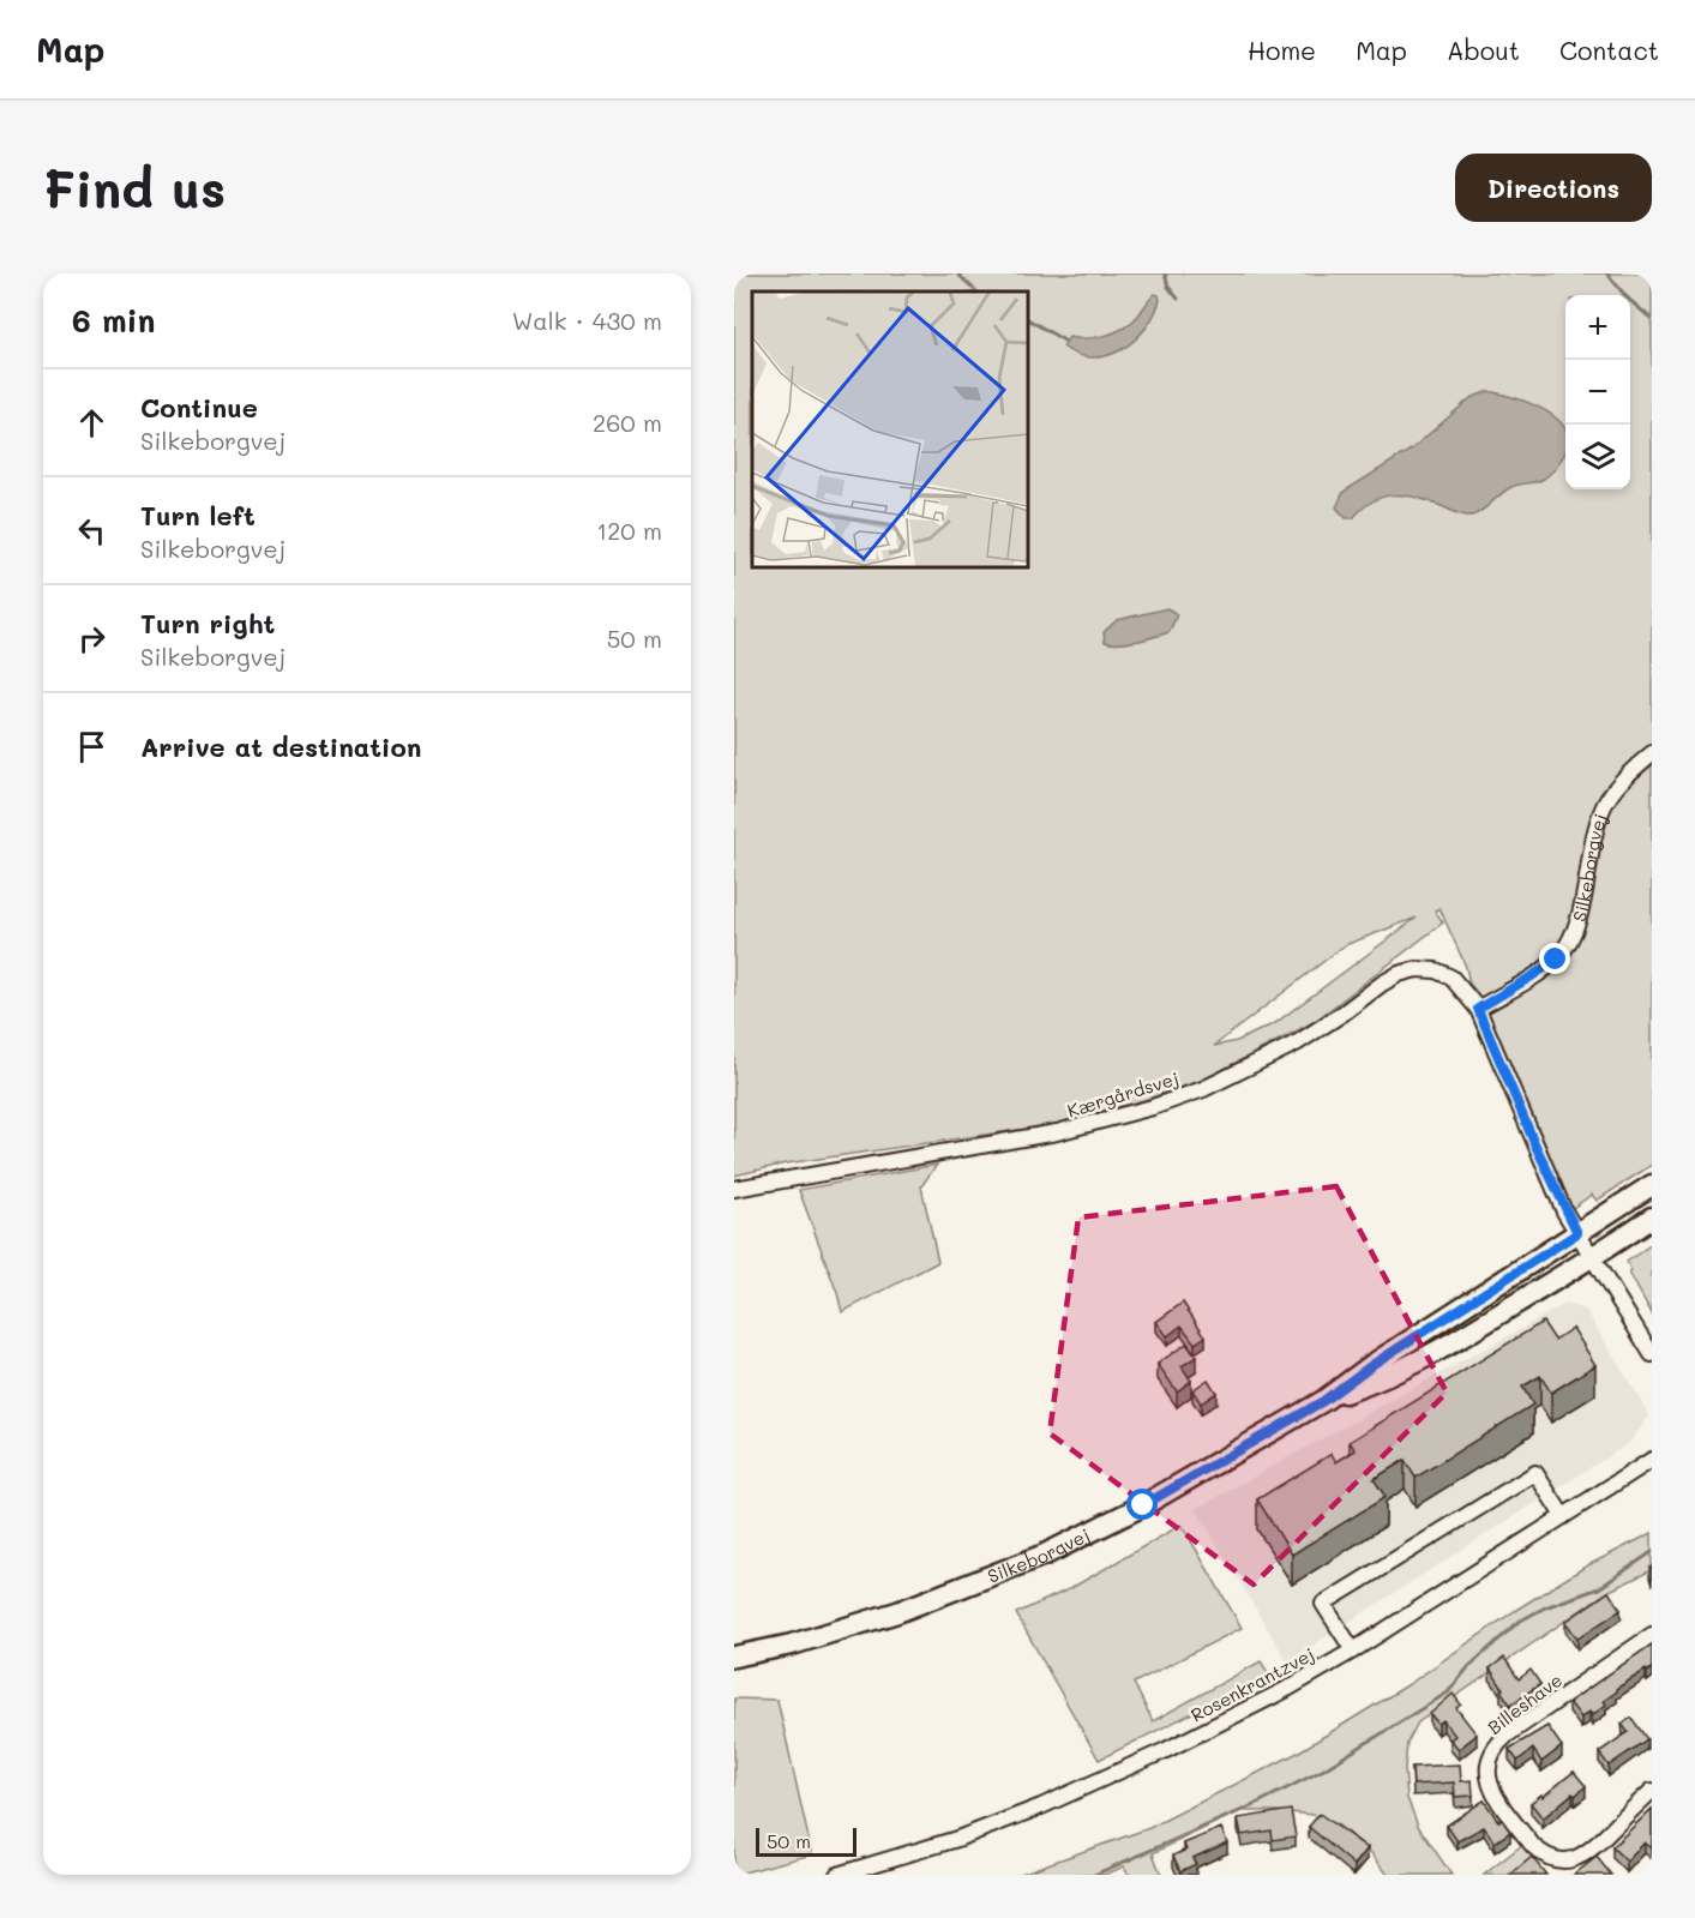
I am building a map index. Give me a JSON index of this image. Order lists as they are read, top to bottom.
{
  "streets": {
    "main road": ["Silkeborgvej"],
    "street": ["Kærgårdsvej", "Rosenkrantzvej", "Billeshave"]
  },
  "crossings": [
    ["Silkeborgvej", "Kærgårdsvej"]
  ],
  "scale_bar": "50 m",
  "page": {
    "header": "Map",
    "nav": [
      "Home",
      "Map",
      "About",
      "Contact"
    ],
    "buttons": "Directions",
    "title": "Find us",
    "heading": ["6 min", "Walk · 430 m"],
    "map_buttons": ["+", "−"],
    "list": [
      ["Continue", "Silkeborgvej", "260 m"],
      ["Turn left", "Silkeborgvej", "120 m"],
      ["Turn right", "Silkeborgvej", "50 m"],
      "Arrive at destination"
    ],
    "scale": "50 m"
  }
}
